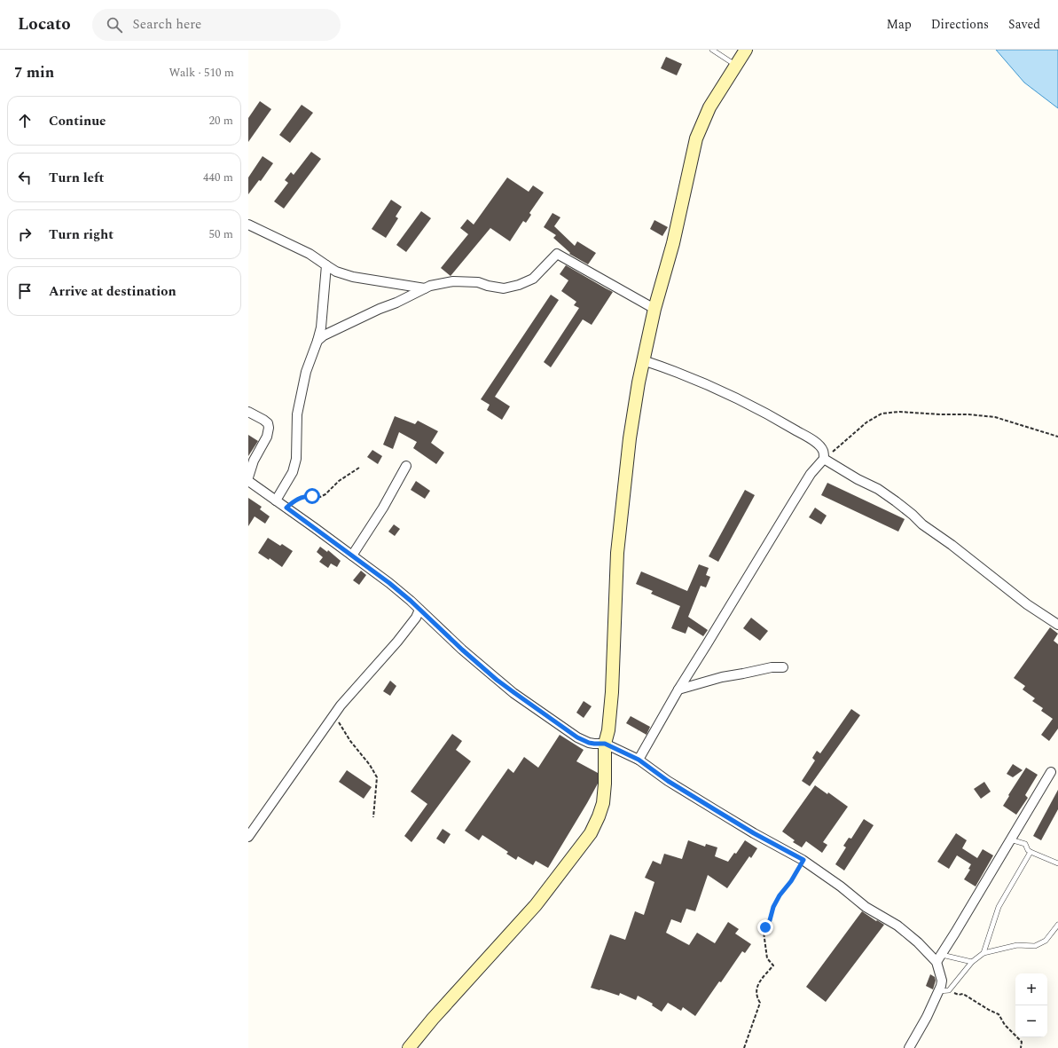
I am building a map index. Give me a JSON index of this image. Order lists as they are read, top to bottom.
{
  "page": {
    "header": "Locato",
    "search": "Search here",
    "nav": ["Map", "Directions", "Saved"],
    "heading": ["7 min", "Walk · 510 m"],
    "list": [
      ["Continue", "20 m"],
      ["Turn left", "440 m"],
      ["Turn right", "50 m"],
      "Arrive at destination"
    ],
    "map_buttons": ["+", "−"]
  }
}
